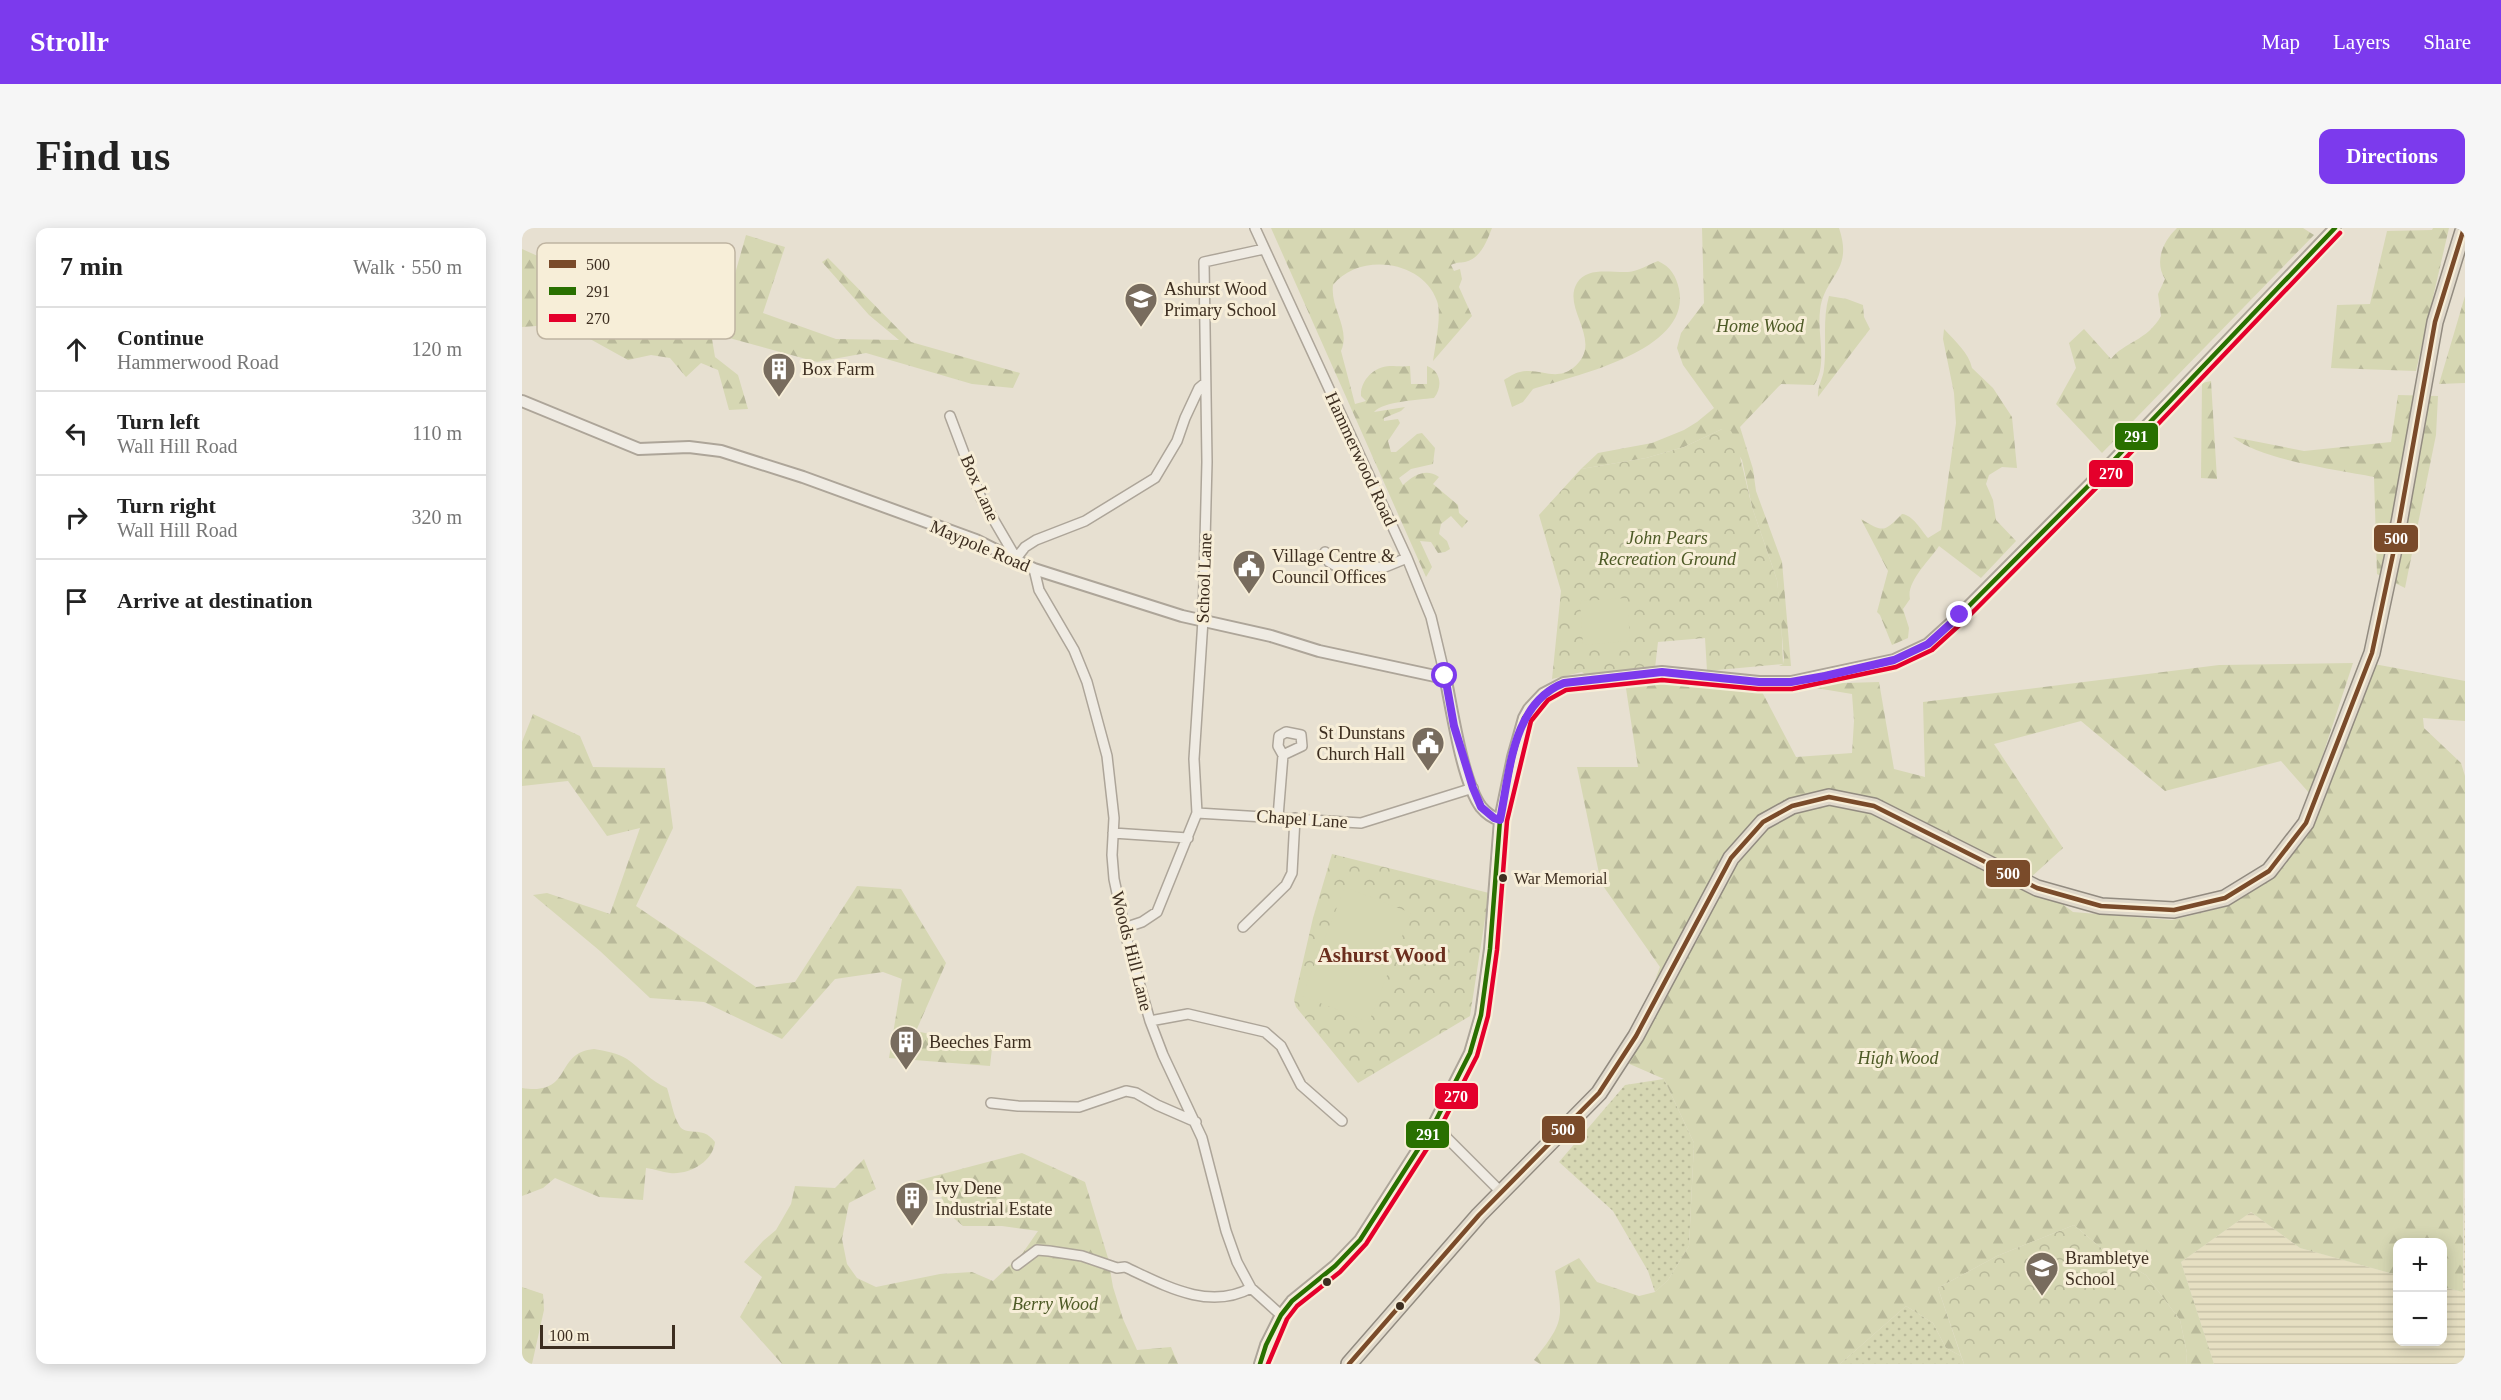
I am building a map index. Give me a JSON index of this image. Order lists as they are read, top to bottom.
{
  "streets": {
    "street": [
      "Hammerwood Road",
      "Box Lane",
      "Maypole Road",
      "School Lane",
      "Chapel Lane",
      "Woods Hill Lane"
    ]
  },
  "crossings": [
    ["Hammerwood Road", "Maypole Road"],
    ["Hammerwood Road", "School Lane"],
    ["Hammerwood Road", "Chapel Lane"],
    ["Box Lane", "Maypole Road"],
    ["Maypole Road", "School Lane"],
    ["Maypole Road", "Woods Hill Lane"],
    ["School Lane", "Chapel Lane"],
    ["School Lane", "Woods Hill Lane"]
  ],
  "districts": ["Ashurst Wood"],
  "parks": [
    "Home Wood",
    "John Pears Recreation Ground",
    "High Wood",
    "Berry Wood"
  ],
  "places": {
    "school or university": ["Ashurst Wood Primary School", "Brambletye School"],
    "building": ["Box Farm", "Beeches Farm", "Ivy Dene Industrial Estate"],
    "public building": ["Village Centre & Council Offices", "St Dunstans Church Hall"],
    "other": ["War Memorial"]
  },
  "lines": ["transit line 500", "transit line 291", "transit line 270"],
  "legend": ["500", "291", "270"],
  "scale_bar": "100 m",
  "page": {
    "header": "Strollr",
    "nav": ["Map", "Layers", "Share"],
    "buttons": "Directions",
    "title": "Find us",
    "heading": ["7 min", "Walk · 550 m"],
    "list": [
      ["Continue", "Hammerwood Road", "120 m"],
      ["Turn left", "Wall Hill Road", "110 m"],
      ["Turn right", "Wall Hill Road", "320 m"],
      "Arrive at destination"
    ],
    "map_buttons": ["+", "−"],
    "scale": "100 m"
  }
}
